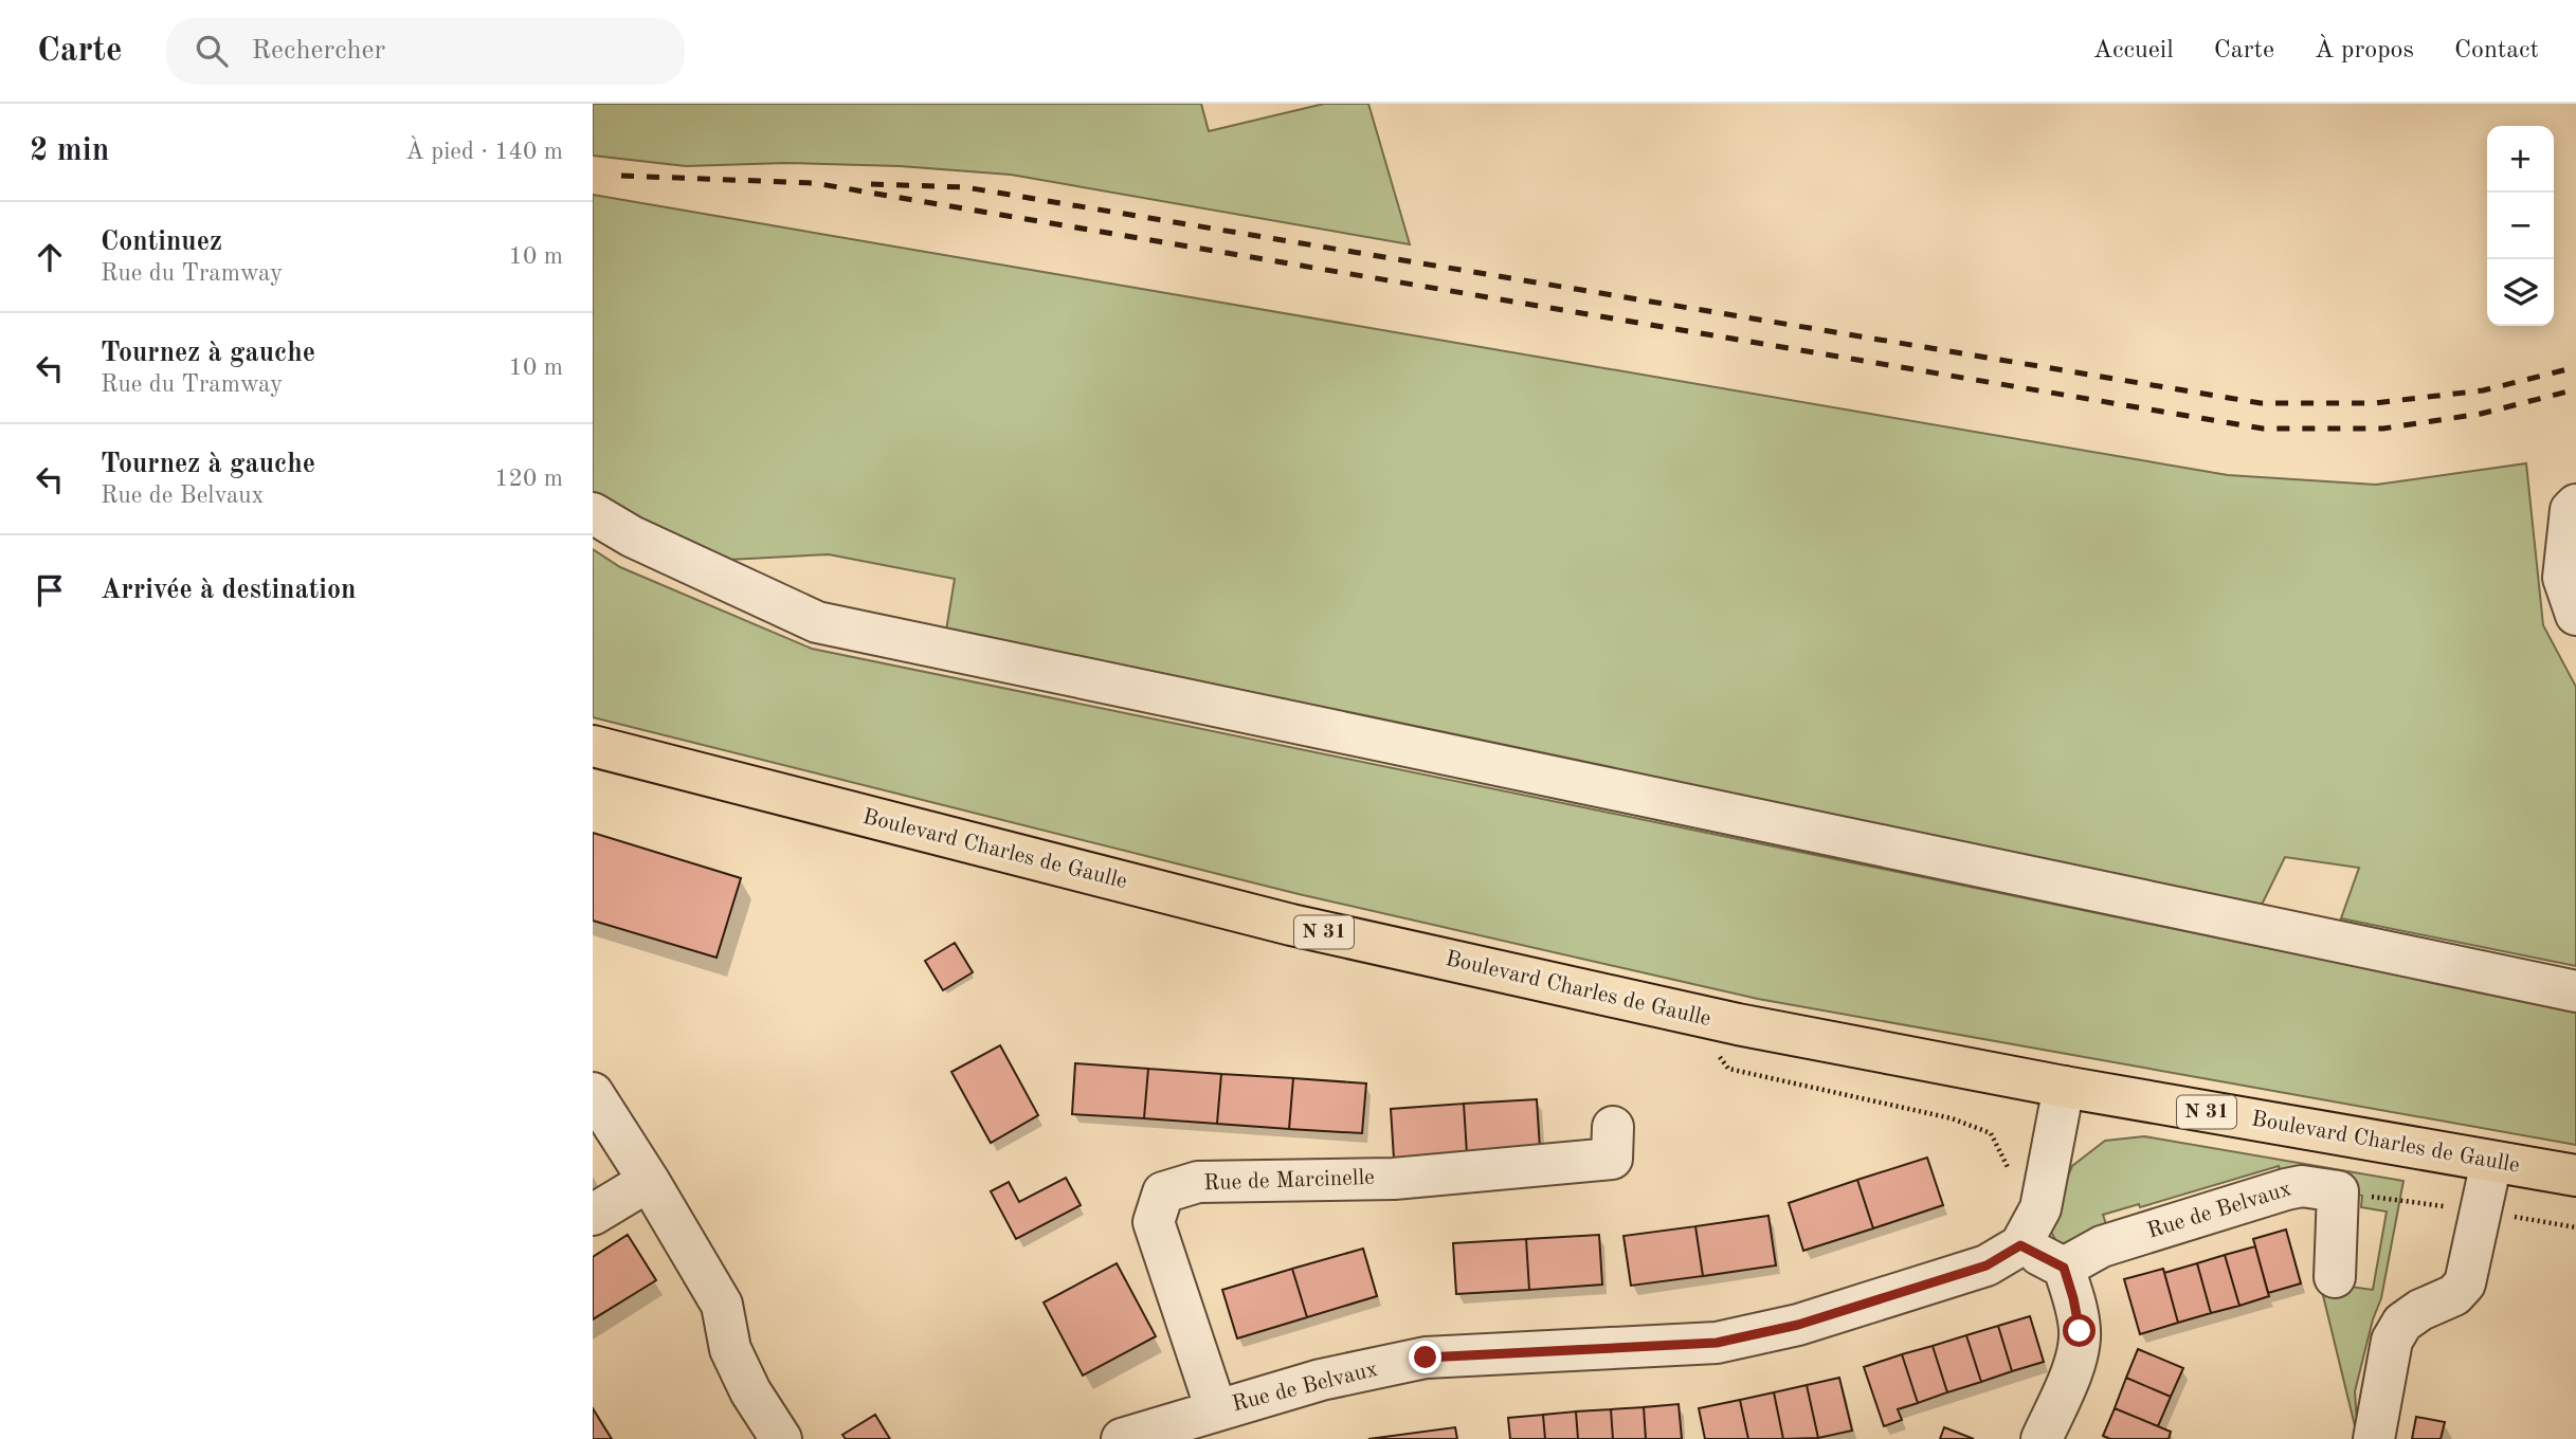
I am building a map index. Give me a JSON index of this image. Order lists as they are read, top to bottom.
{
  "streets": {
    "main road": ["Boulevard Charles de Gaulle", "N 31"],
    "street": ["Rue de Marcinelle", "Rue de Belvaux"]
  },
  "crossings": [
    ["Rue de Marcinelle", "Rue de Belvaux"]
  ],
  "page": {
    "header": "Carte",
    "search": "Rechercher",
    "nav": [
      "Accueil",
      "Carte",
      "À propos",
      "Contact"
    ],
    "heading": ["2 min", "À pied · 140 m"],
    "map_buttons": ["+", "−"],
    "list": [
      ["Continuez", "Rue du Tramway", "10 m"],
      ["Tournez à gauche", "Rue du Tramway", "10 m"],
      ["Tournez à gauche", "Rue de Belvaux", "120 m"],
      "Arrivée à destination"
    ]
  }
}
